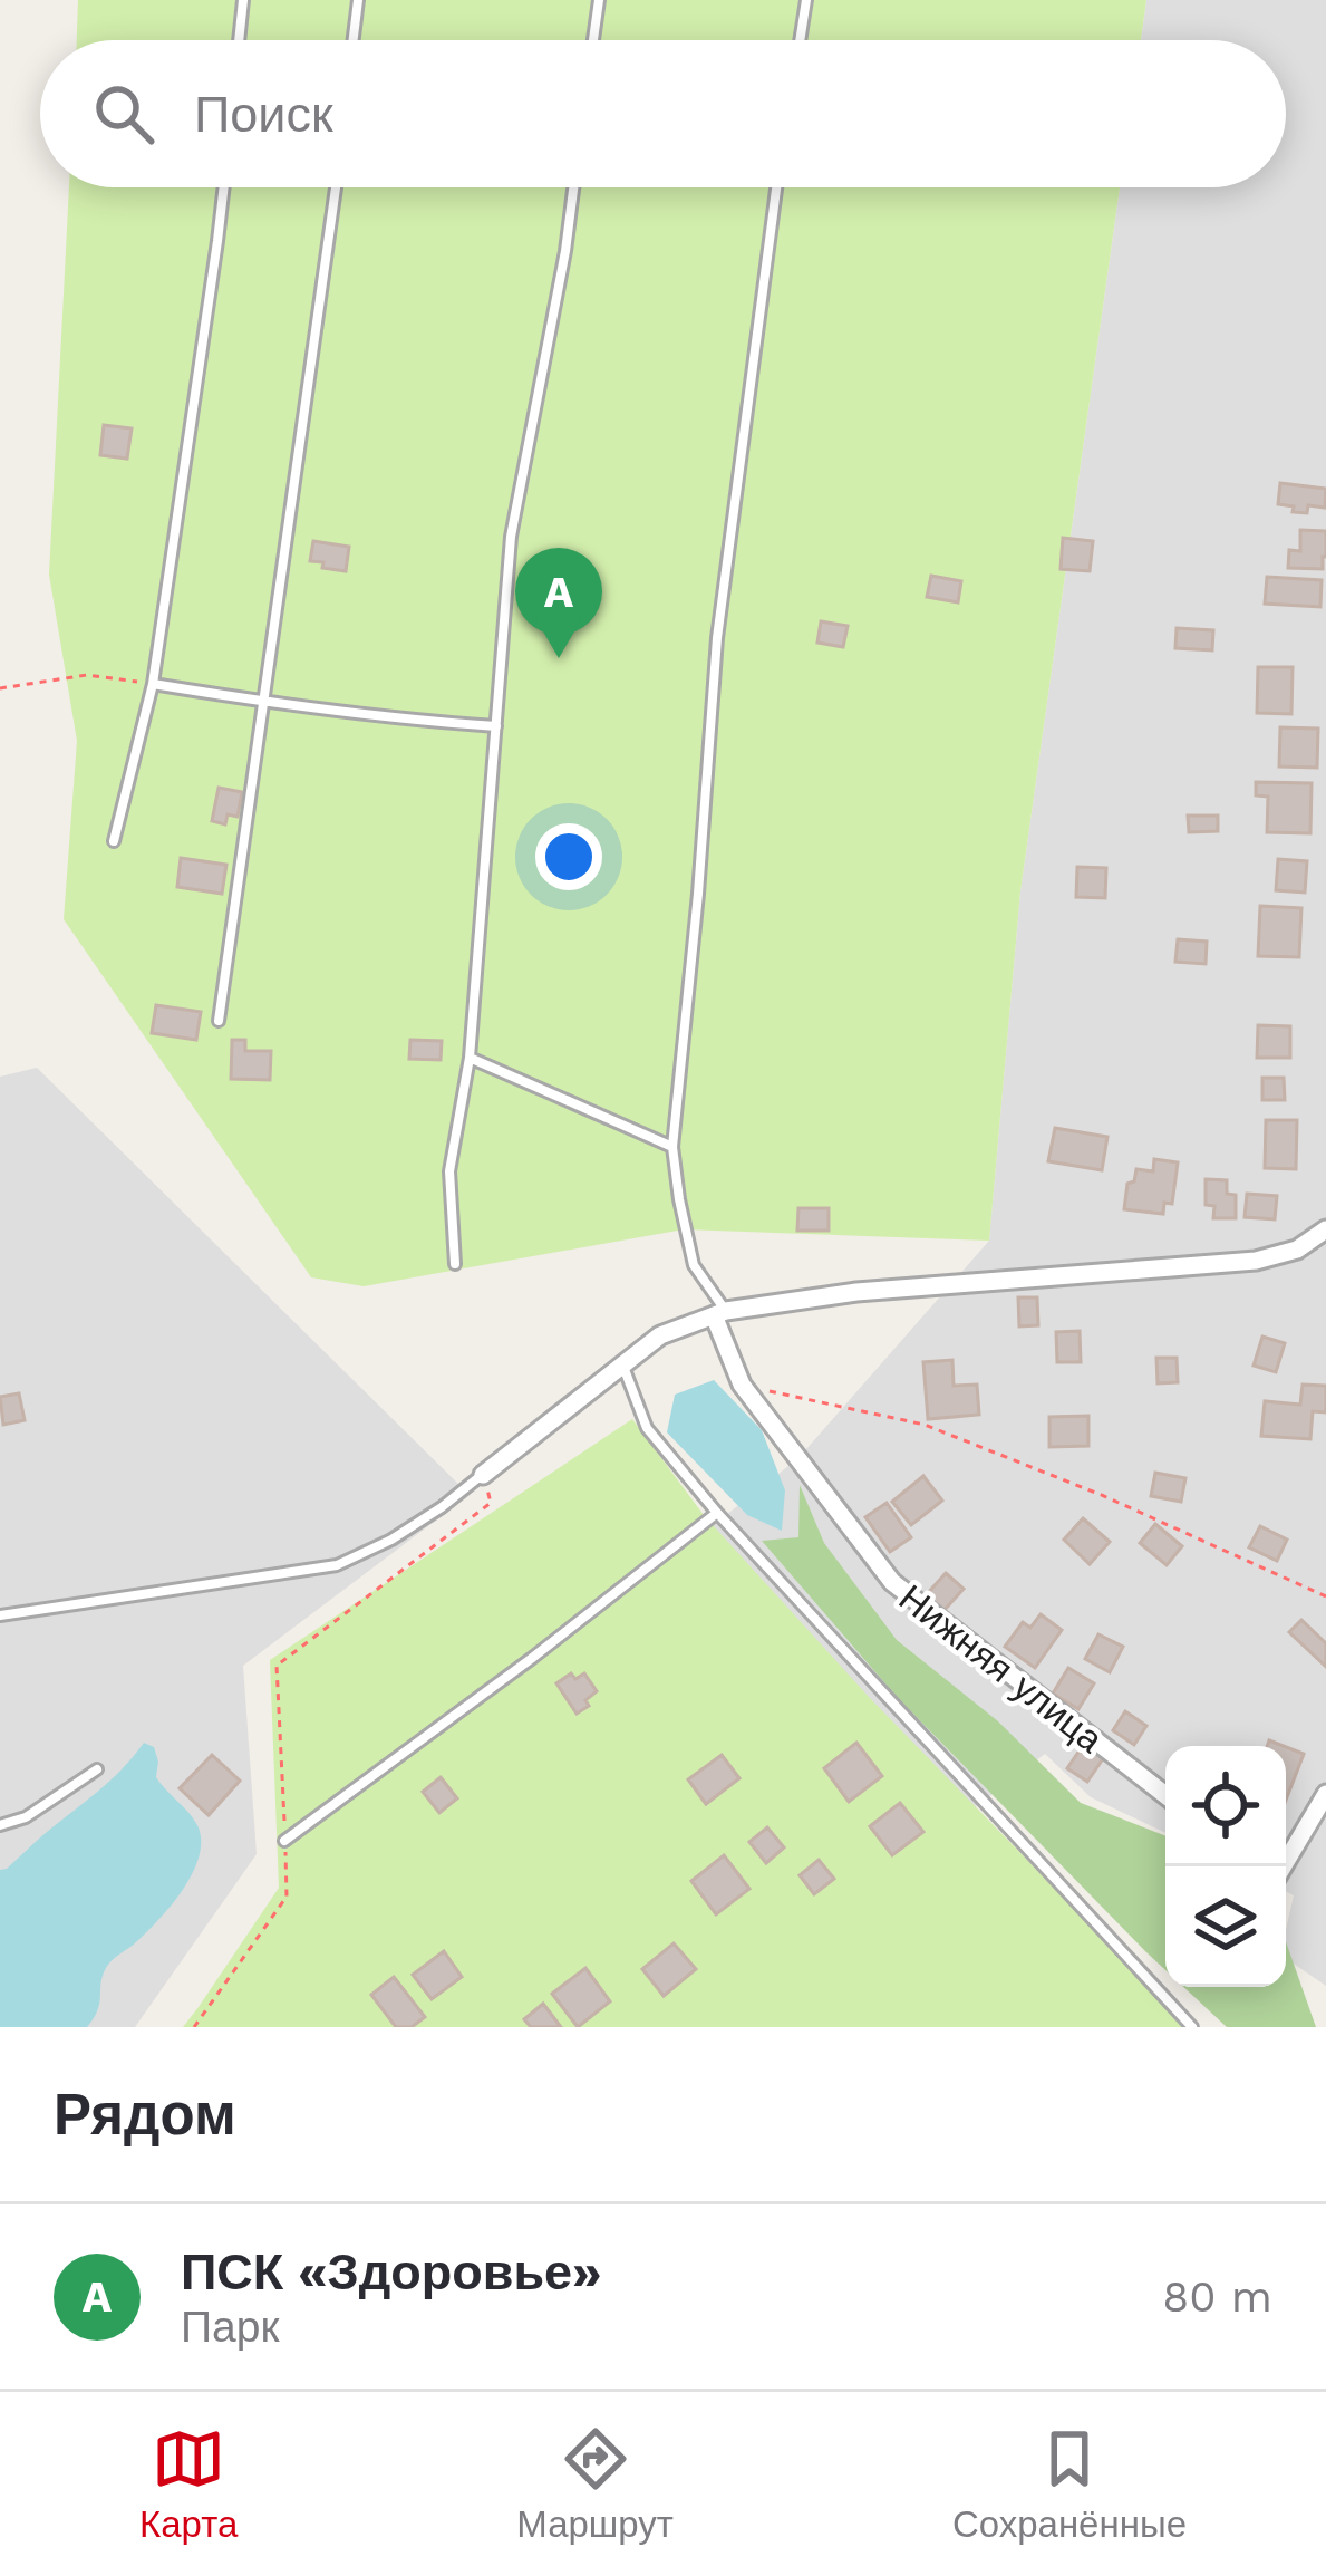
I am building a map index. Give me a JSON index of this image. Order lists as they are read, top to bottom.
{
  "streets": {
    "street": ["Нижняя улица"]
  },
  "page": {
    "search": "Поиск",
    "pins": "A",
    "heading": "Рядом",
    "list": [
      {
        "mark": "A",
        "name": "ПСК «Здоровье»",
        "note": "Парк",
        "value": "80 m"
      }
    ],
    "nav": ["Карта", "Маршрут", "Сохранённые"]
  }
}
